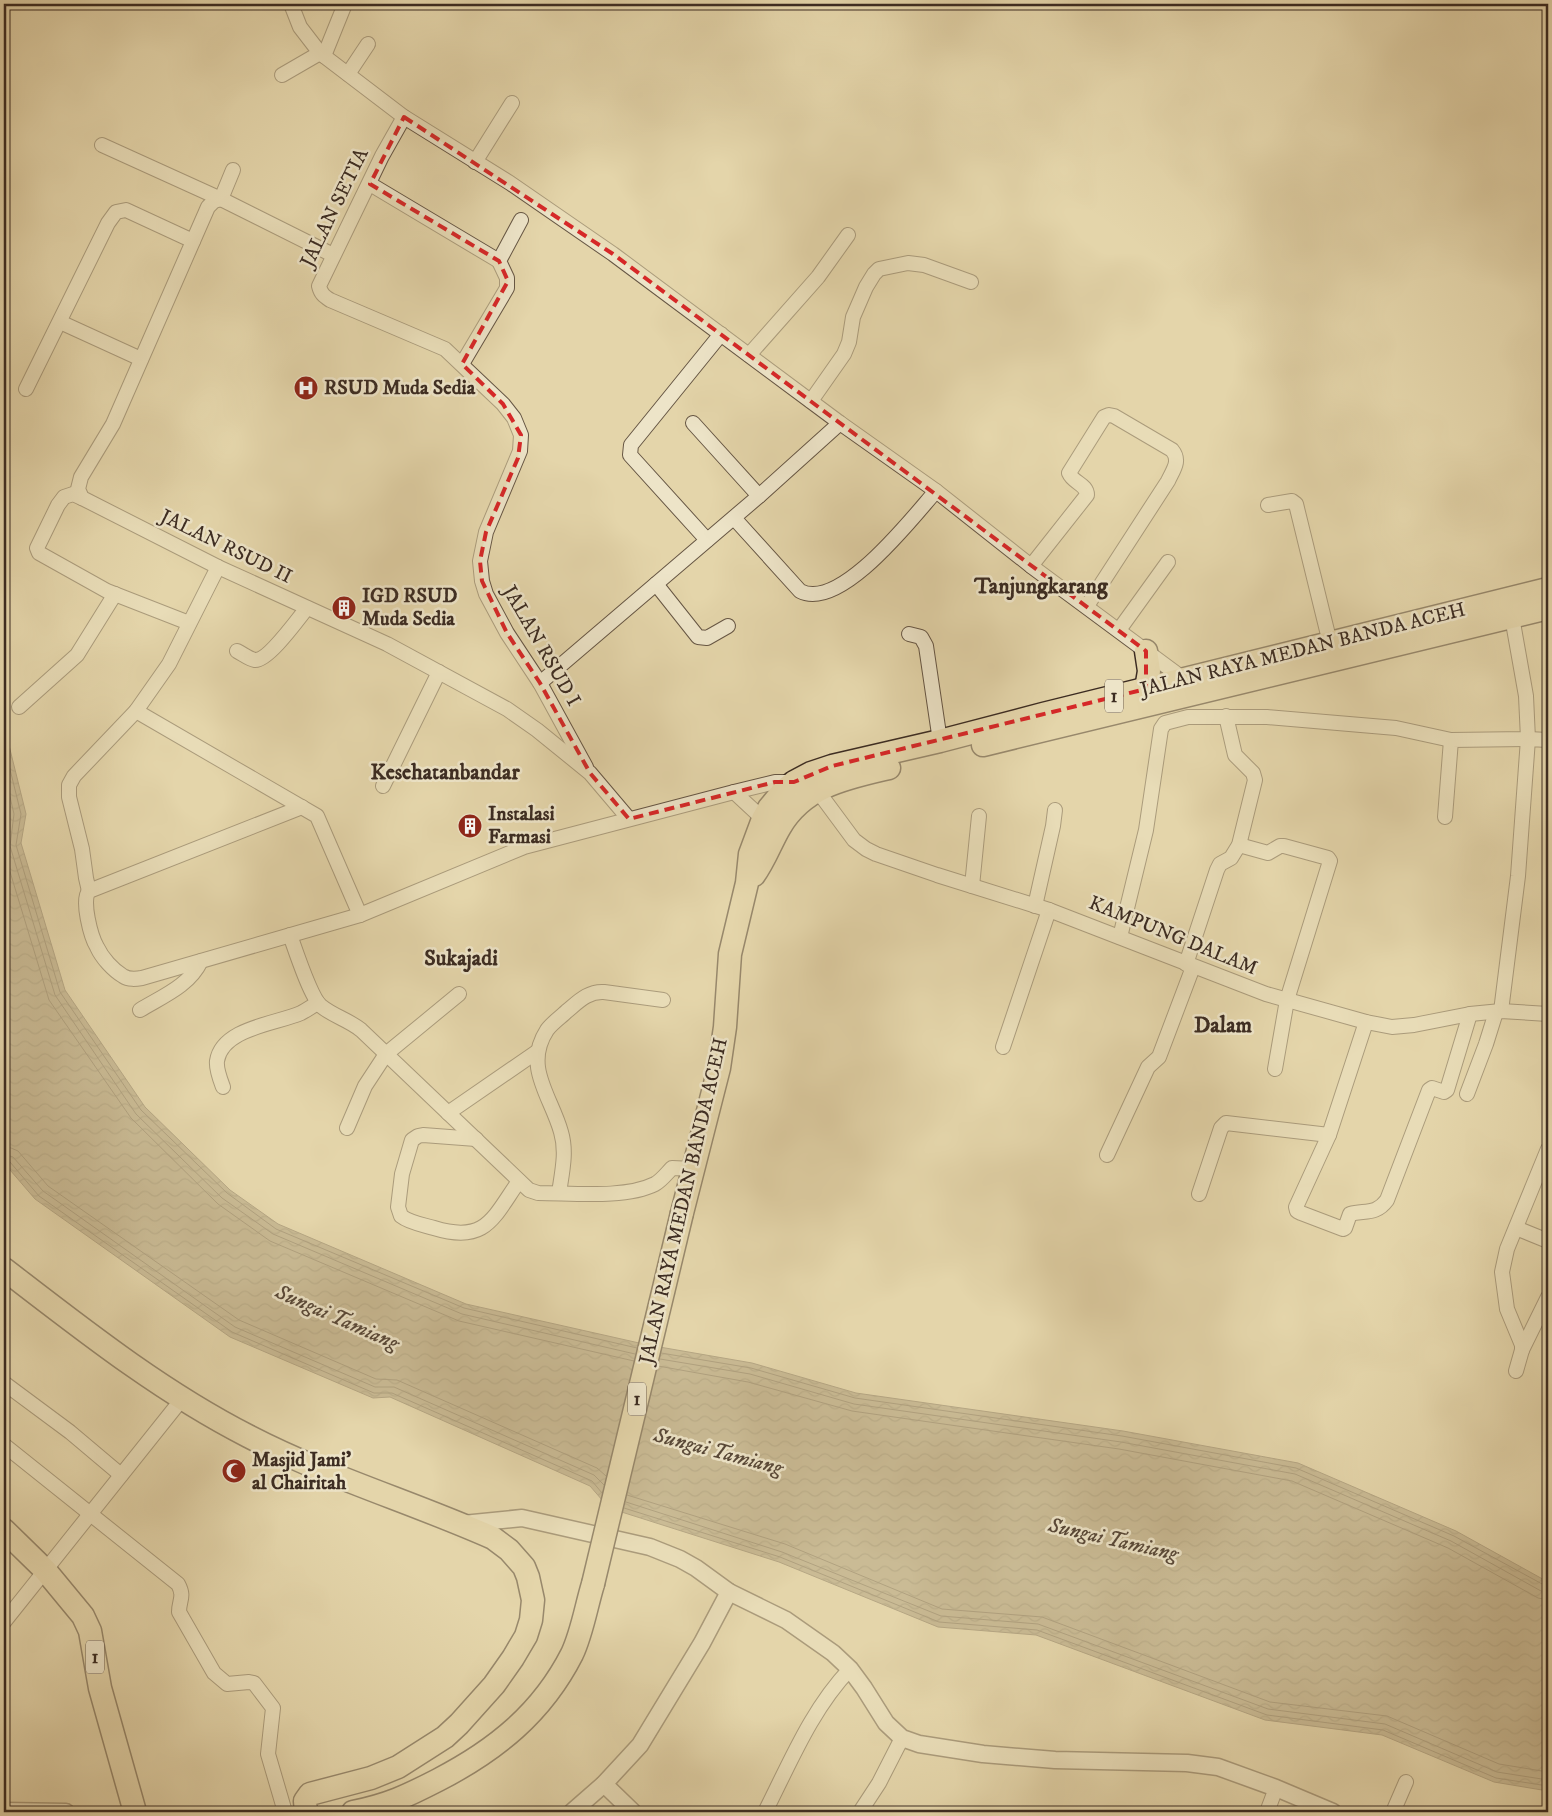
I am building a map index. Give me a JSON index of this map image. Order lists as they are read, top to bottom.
{
  "streets": {
    "highway": ["JALAN RAYA MEDAN BANDA ACEH", "1"],
    "street": [
      "JALAN SETIA",
      "JALAN RSUD II",
      "JALAN RSUD I",
      "KAMPUNG DALAM"
    ]
  },
  "crossings": [
    ["JALAN SETIA", "JALAN RSUD I"],
    ["JALAN RSUD II", "JALAN RSUD I"],
    ["JALAN RAYA MEDAN BANDA ACEH", "KAMPUNG DALAM"]
  ],
  "districts": [
    "Tanjungkarang",
    "Kesehatanbandar",
    "Sukajadi",
    "Dalam"
  ],
  "water": ["Sungai Tamiang"],
  "places": {
    "hospital": ["RSUD Muda Sedia"],
    "building": ["IGD RSUD Muda Sedia", "Instalasi Farmasi"],
    "mosque": ["Masjid Jami' al Chairitah"]
  }
}
